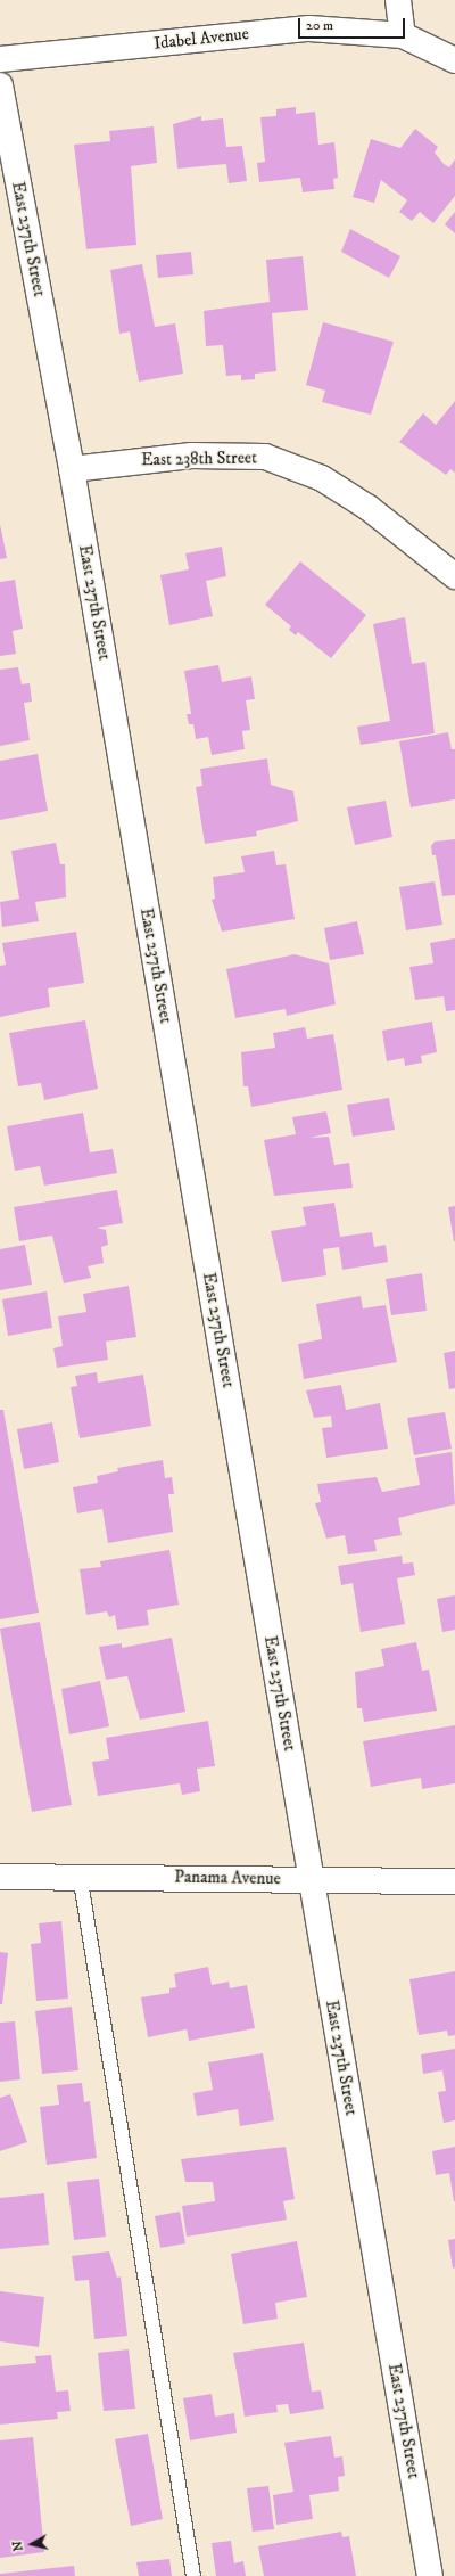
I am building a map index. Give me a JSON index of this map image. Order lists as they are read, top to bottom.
{
  "streets": {
    "street": [
      "Idabel Avenue",
      "East 237th Street",
      "East 238th Street",
      "Panama Avenue"
    ]
  },
  "crossings": [
    ["East 237th Street", "East 238th Street"],
    ["East 237th Street", "Panama Avenue"]
  ],
  "scale_bar": "20 m",
  "north": "left"
}
